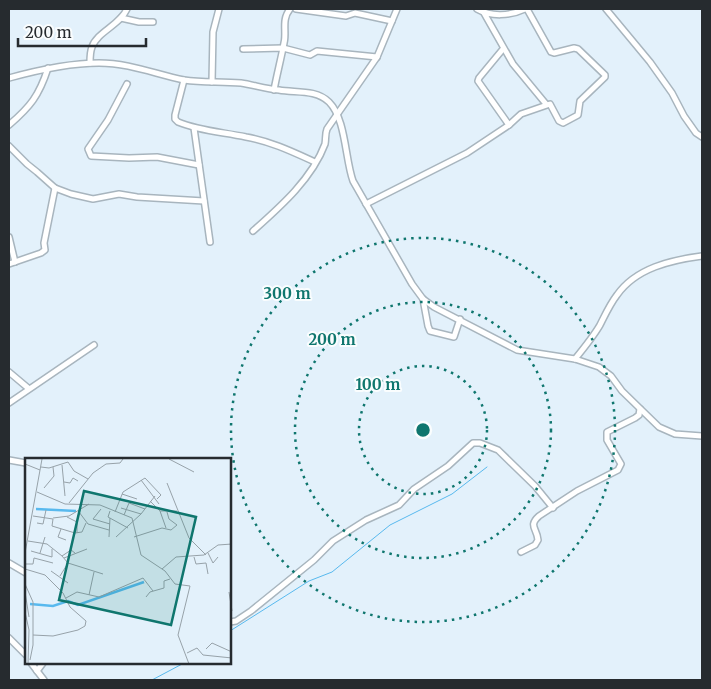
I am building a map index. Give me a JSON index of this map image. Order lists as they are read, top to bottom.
{
  "scale_bar": "200 m",
  "rings": ["300 m", "200 m", "100 m"]
}
